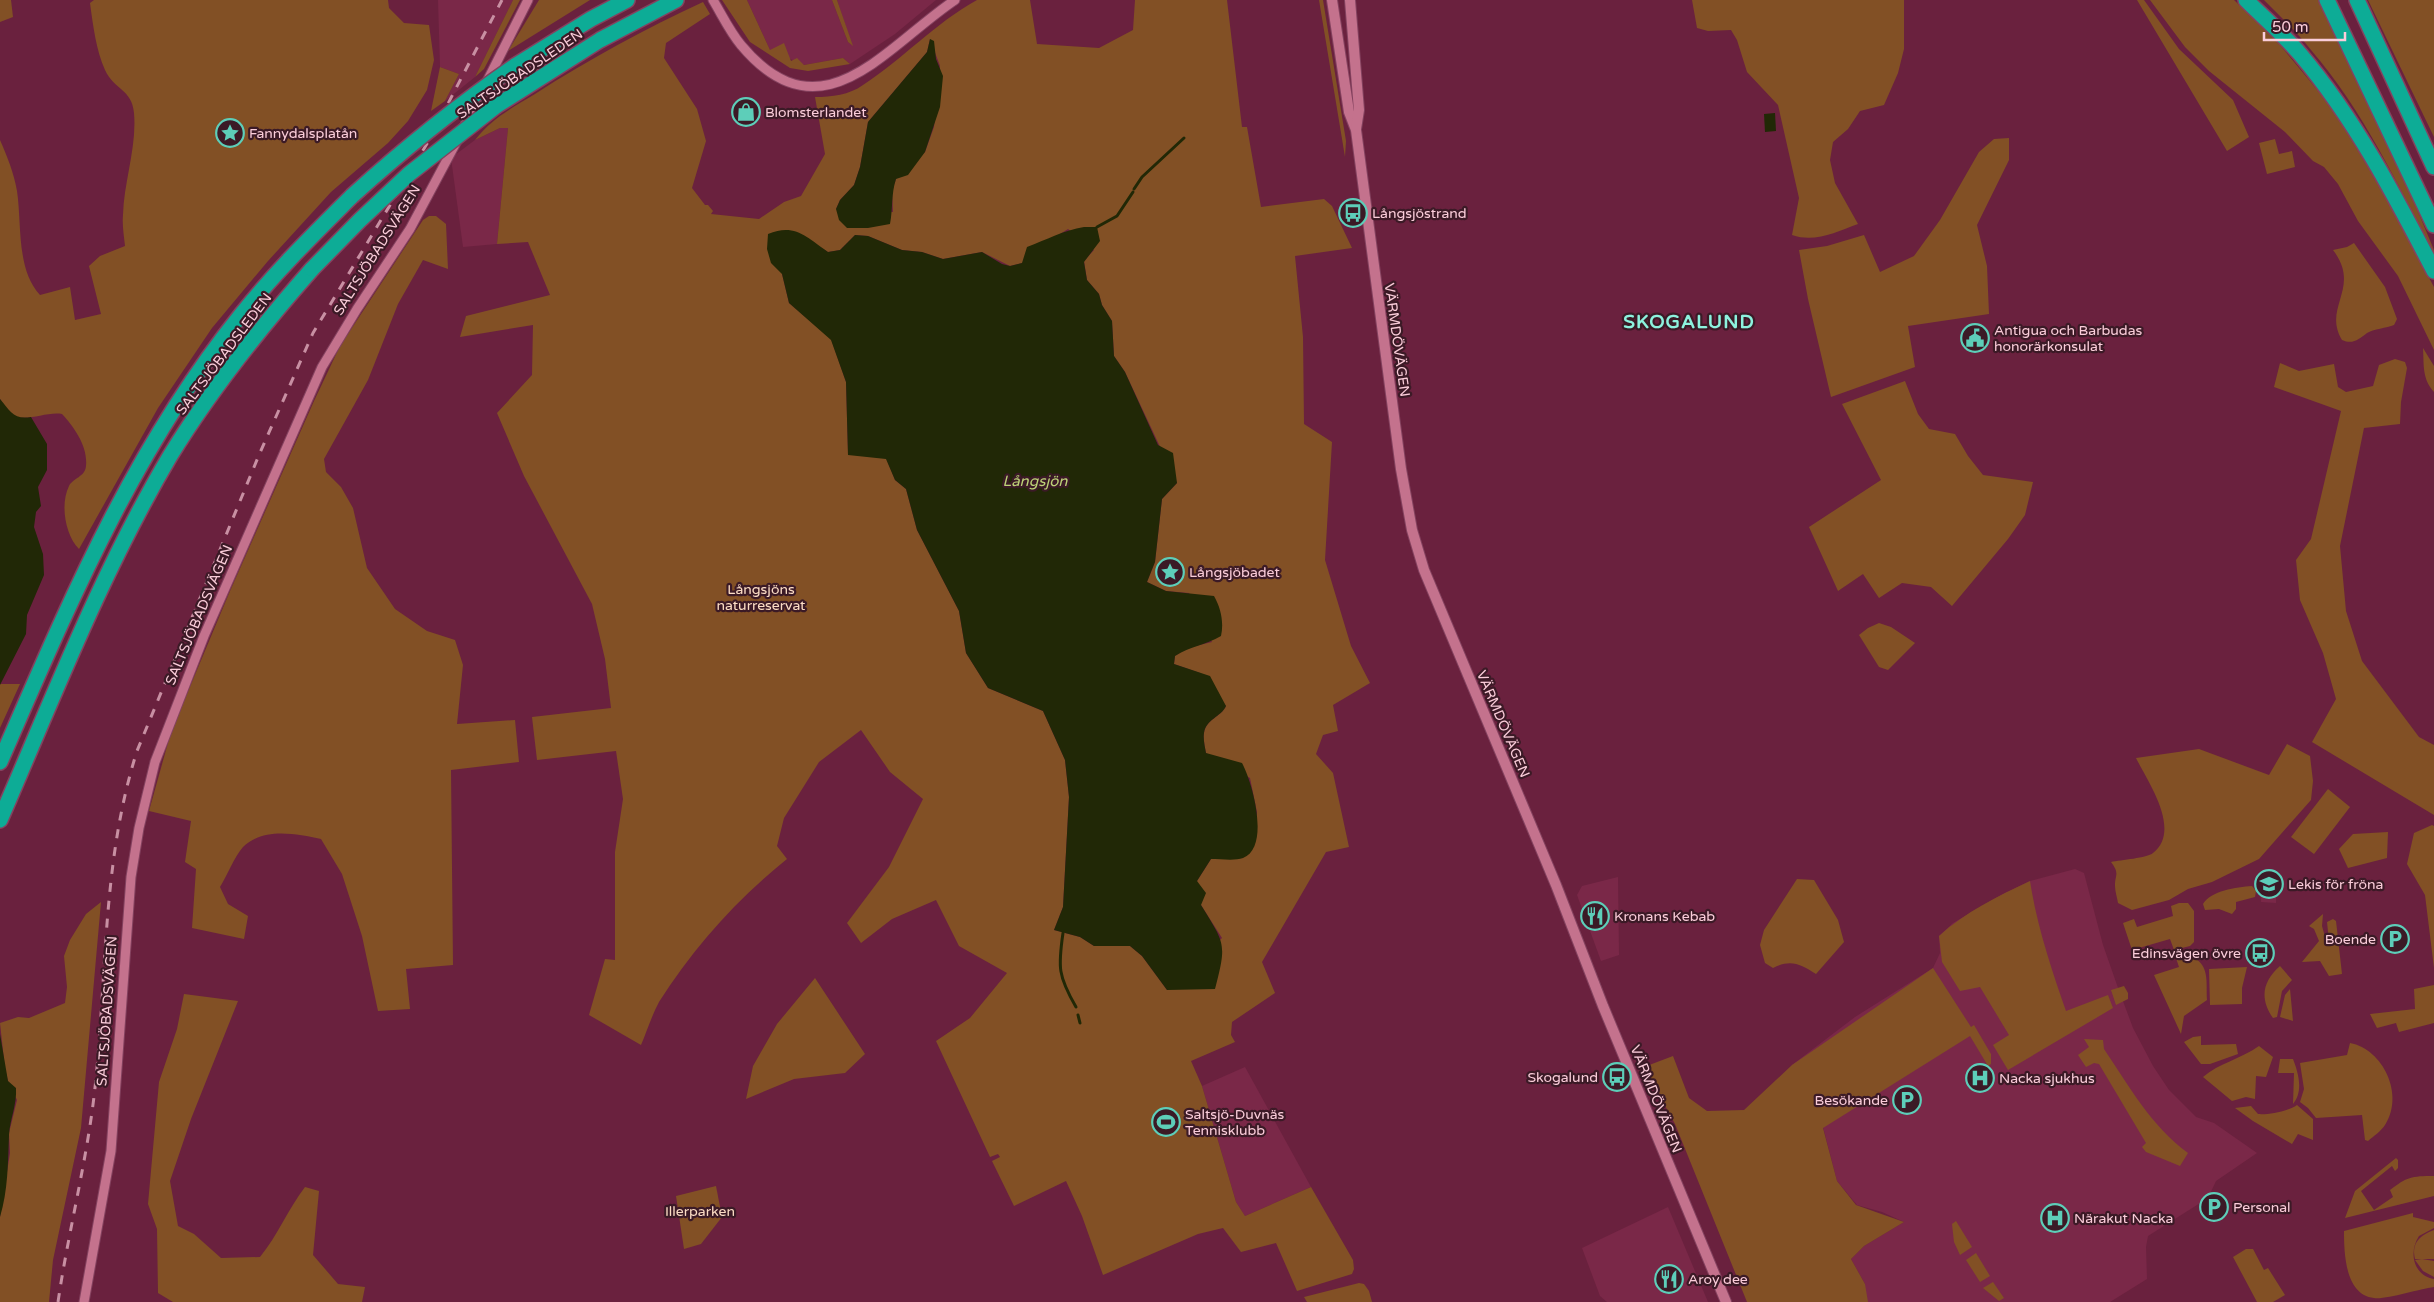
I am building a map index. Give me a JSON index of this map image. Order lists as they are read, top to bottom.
{
  "streets": {
    "highway": ["SALTSJÖBADSLEDEN"],
    "main road": ["VÄRMDÖVÄGEN"],
    "street": ["SALTSJÖBADSVÄGEN"]
  },
  "districts": ["SKOGALUND"],
  "water": ["Långsjön"],
  "parks": ["Långsjöns naturreservat", "Illerparken"],
  "places": {
    "shop": ["Blomsterlandet"],
    "place": ["Fannydalsplatån", "Långsjöbadet"],
    "bus stop": ["Långsjöstrand", "Edinsvägen övre", "Skogalund"],
    "public building": ["Antigua och Barbudas honorärkonsulat"],
    "school or university": ["Lekis för fröna"],
    "restaurant": ["Kronans Kebab", "Aroy dee"],
    "parking": ["Boende", "Besökande", "Personal"],
    "hospital": ["Nacka sjukhus", "Närakut Nacka"],
    "sports": ["Saltsjö-Duvnäs Tennisklubb"]
  },
  "scale_bar": "50 m"
}
